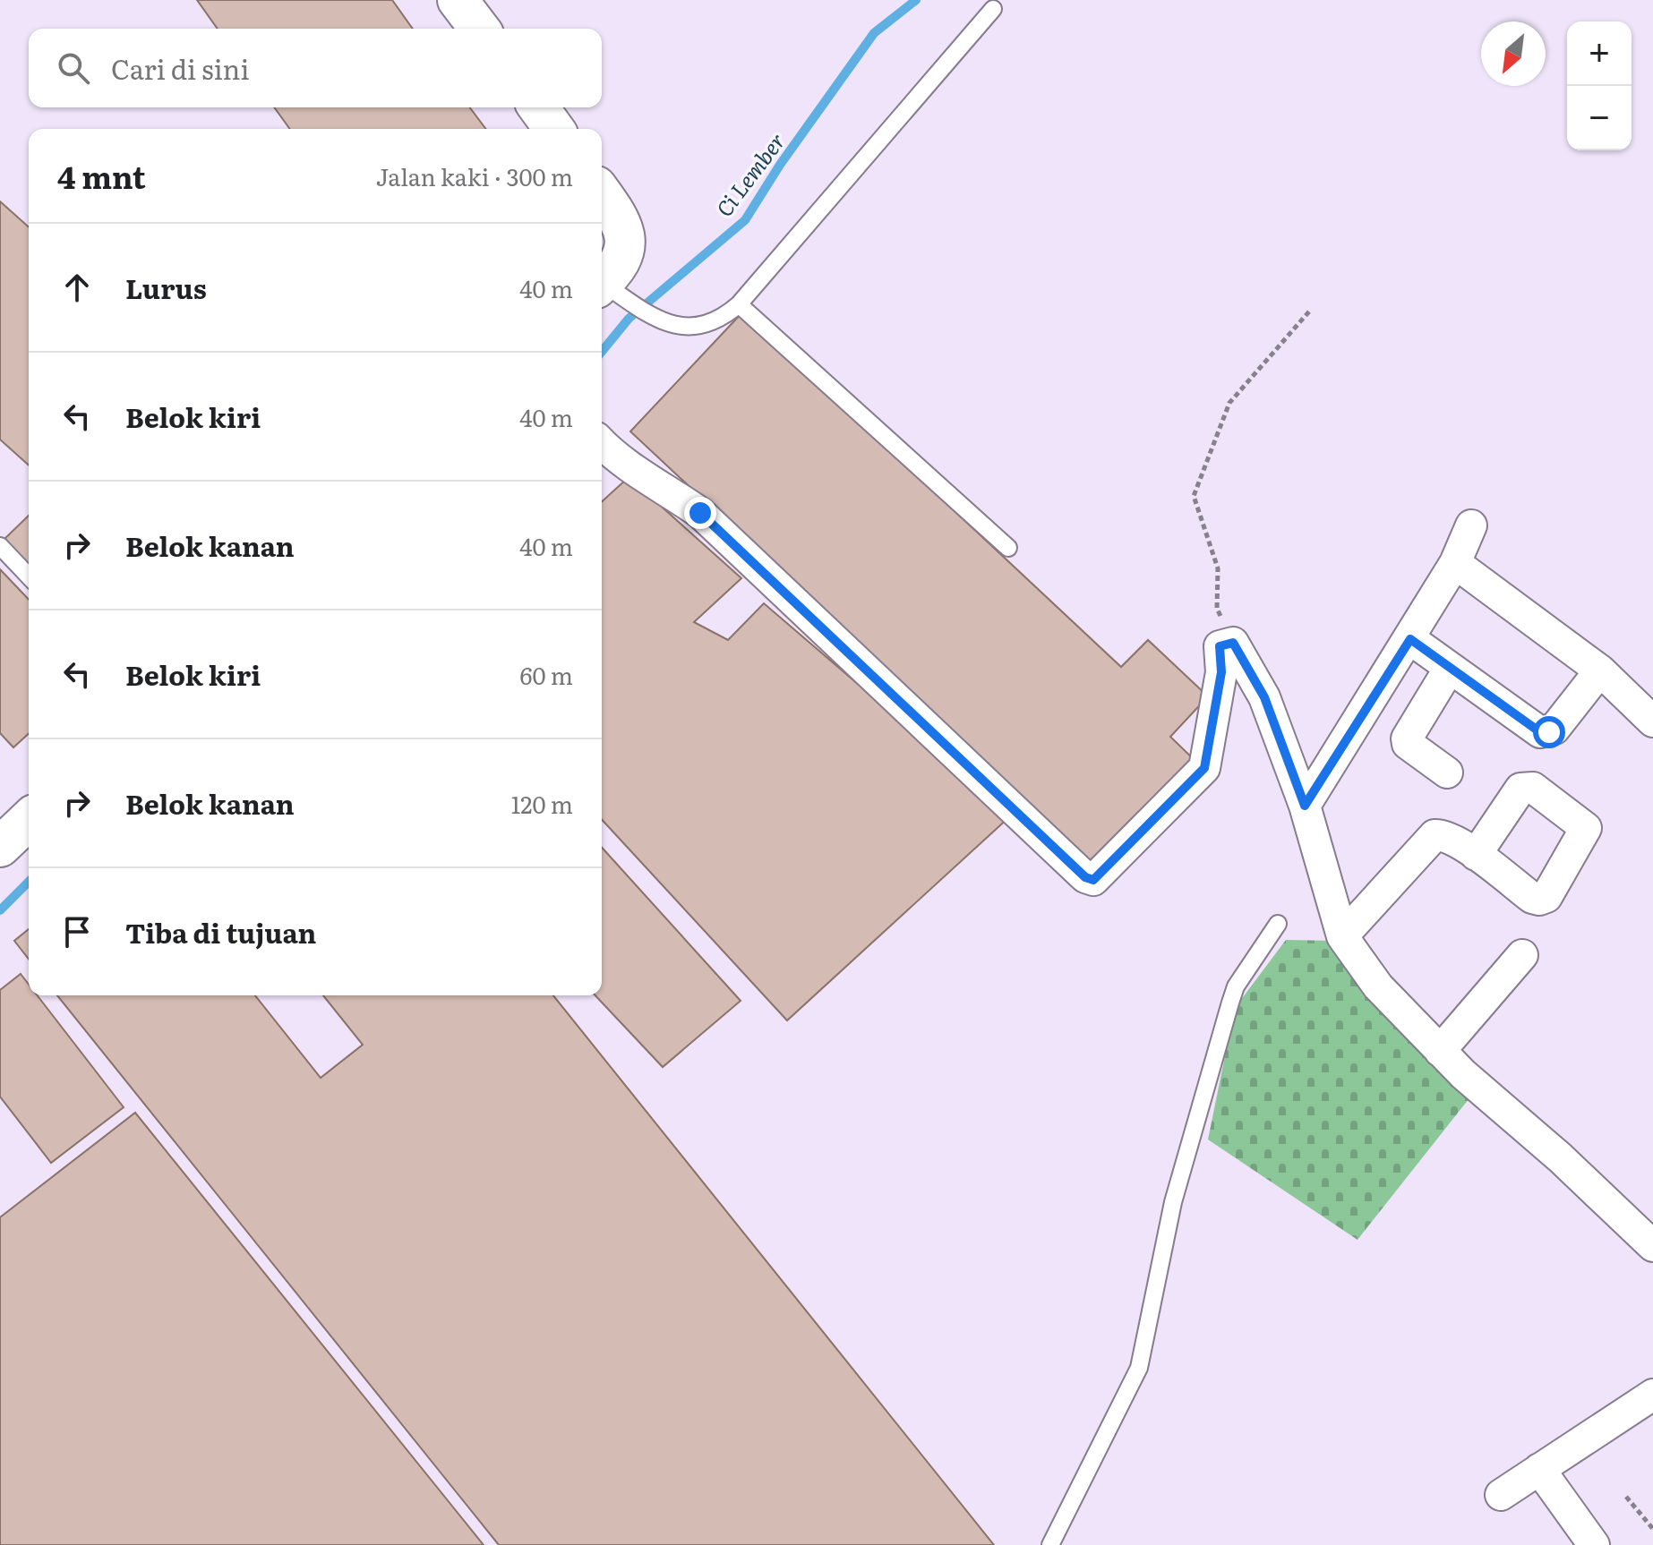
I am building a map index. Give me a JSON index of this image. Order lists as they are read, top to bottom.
{
  "water": ["Ci Lember"],
  "north": "bottom left",
  "page": {
    "map_buttons": ["+", "−"],
    "search": "Cari di sini",
    "heading": ["4 mnt", "Jalan kaki · 300 m"],
    "list": [
      ["Lurus", "40 m"],
      ["Belok kiri", "40 m"],
      ["Belok kanan", "40 m"],
      ["Belok kiri", "60 m"],
      ["Belok kanan", "120 m"],
      "Tiba di tujuan"
    ]
  }
}
